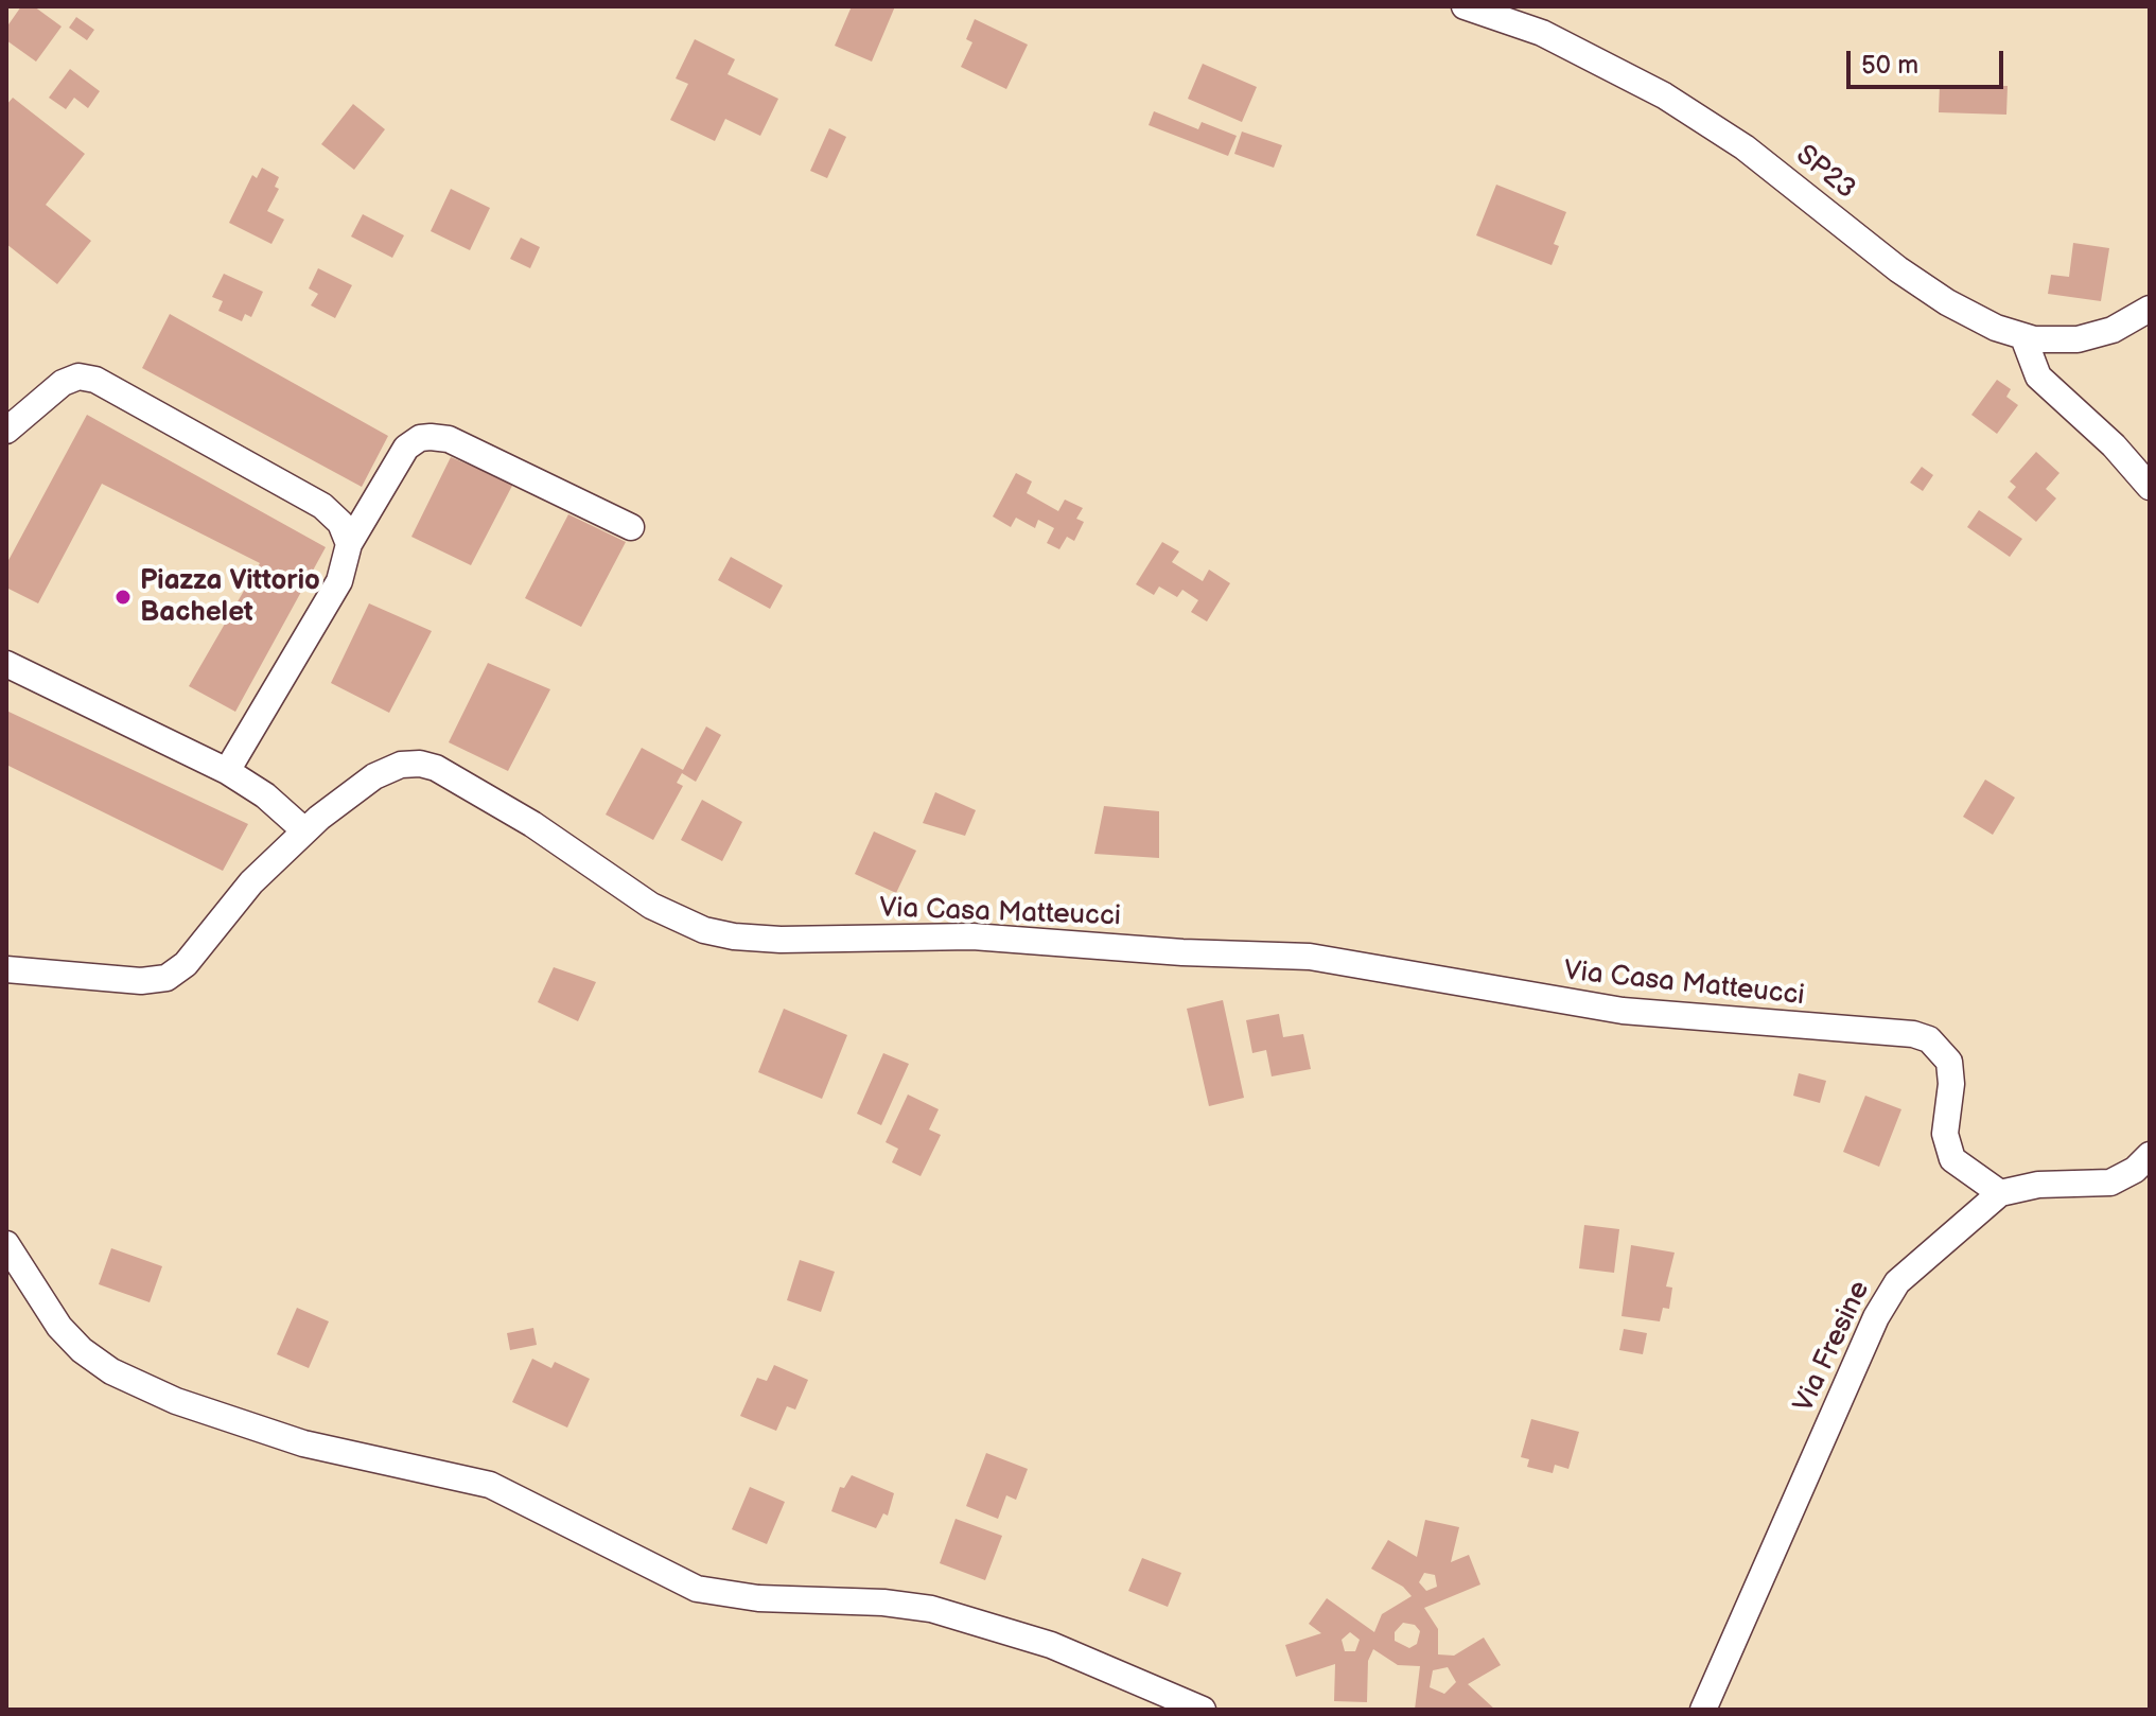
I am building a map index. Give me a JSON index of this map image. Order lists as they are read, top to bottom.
{
  "streets": {
    "street": ["SP23", "Via Casa Matteucci", "Via Fresine"]
  },
  "crossings": [
    ["Via Casa Matteucci", "Via Fresine"]
  ],
  "places": ["Piazza Vittorio Bachelet"],
  "scale_bar": "50 m"
}
